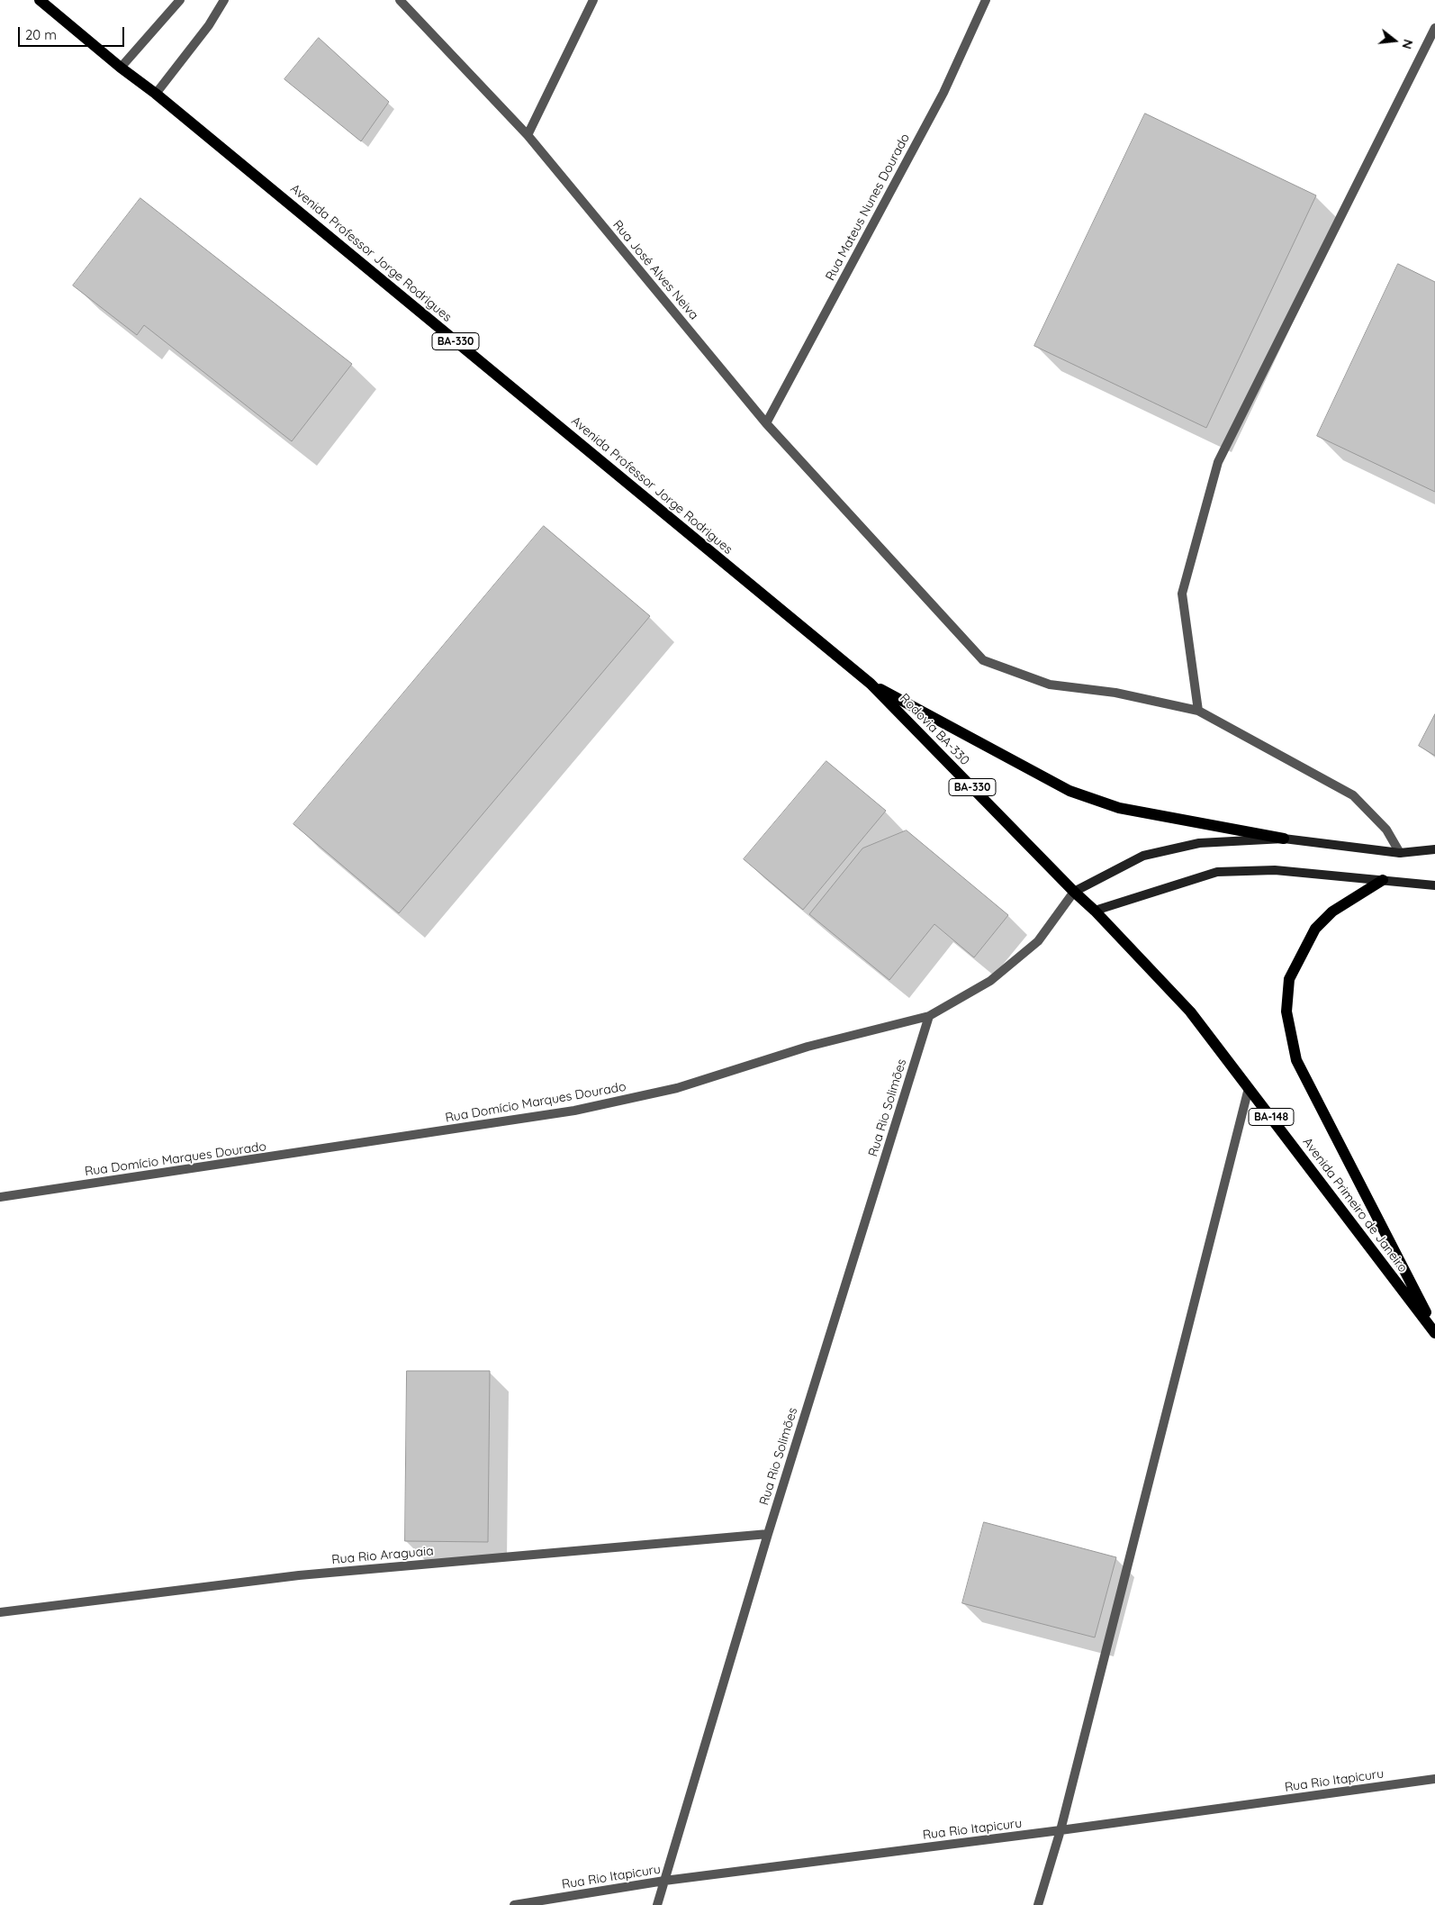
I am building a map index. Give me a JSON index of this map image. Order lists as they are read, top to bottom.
{
  "streets": {
    "main road": [
      "Avenida Professor Jorge Rodrigues",
      "BA-330",
      "Rodovia BA-330",
      "BA-148",
      "Avenida Primeiro de Janeiro"
    ],
    "street": [
      "Rua Mateus Nunes Dourado",
      "Rua José Alves Neiva",
      "Rua Domício Marques Dourado",
      "Rua Rio Solimões",
      "Rua Rio Araguaia",
      "Rua Rio Itapicuru"
    ]
  },
  "crossings": [
    ["Rua Mateus Nunes Dourado", "Rua José Alves Neiva"],
    ["Avenida Professor Jorge Rodrigues", "Rodovia BA-330"],
    ["Rodovia BA-330", "Rua Domício Marques Dourado"],
    ["Rodovia BA-330", "Avenida Primeiro de Janeiro"],
    ["Rua Domício Marques Dourado", "Rua Rio Solimões"],
    ["Rua Domício Marques Dourado", "Avenida Primeiro de Janeiro"],
    ["Rua Rio Solimões", "Rua Rio Araguaia"],
    ["Rua Rio Solimões", "Rua Rio Itapicuru"]
  ],
  "scale_bar": "20 m",
  "north": "right"
}
